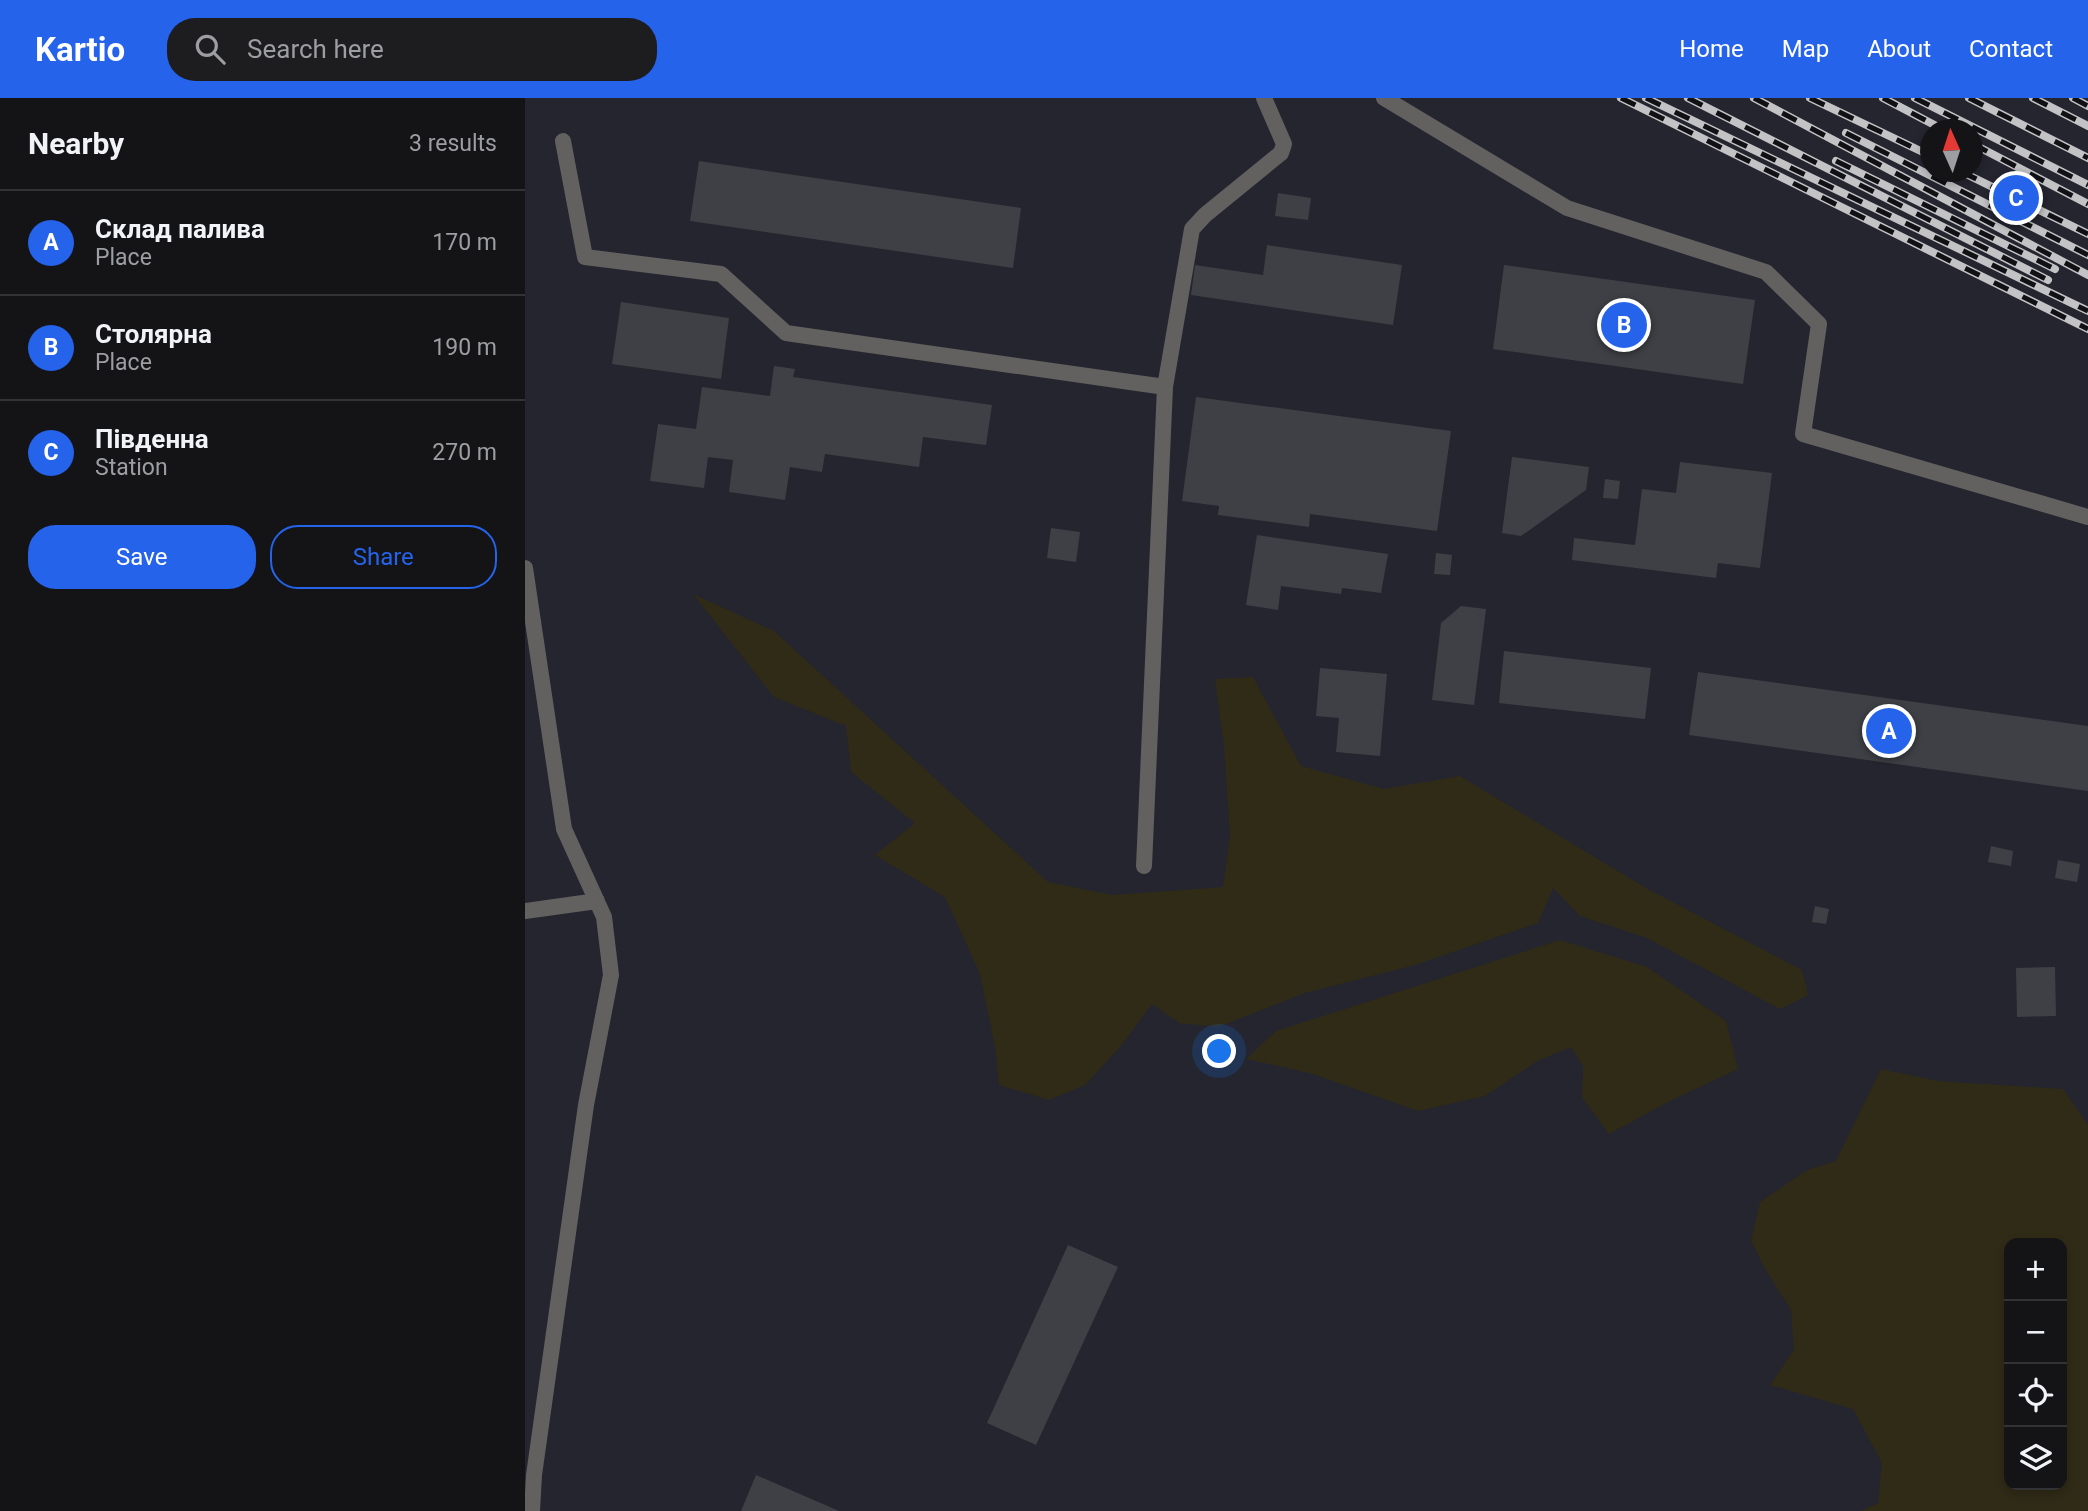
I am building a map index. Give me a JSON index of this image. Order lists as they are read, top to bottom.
{
  "north": "top",
  "page": {
    "header": "Kartio",
    "search": "Search here",
    "nav": [
      "Home",
      "Map",
      "About",
      "Contact"
    ],
    "heading": ["Nearby", "3 results"],
    "pins": ["C", "B", "A"],
    "list": [
      {
        "mark": "A",
        "name": "Склад палива",
        "note": "Place",
        "value": "170 m"
      },
      {
        "mark": "B",
        "name": "Столярна",
        "note": "Place",
        "value": "190 m"
      },
      {
        "mark": "C",
        "name": "Південна",
        "note": "Station",
        "value": "270 m"
      }
    ],
    "buttons": ["Save", "Share"],
    "map_buttons": ["+", "−"]
  }
}
